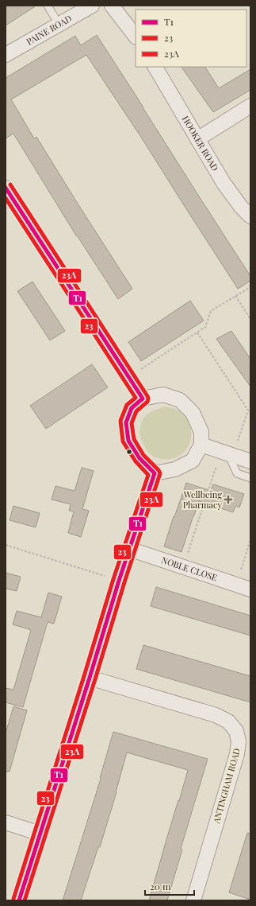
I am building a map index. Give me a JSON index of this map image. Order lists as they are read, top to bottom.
{
  "streets": {
    "street": [
      "PAINE ROAD",
      "HOOKER ROAD",
      "NOBLE CLOSE",
      "ANTINGHAM ROAD"
    ]
  },
  "places": {
    "health": ["Wellbeing Pharmacy"]
  },
  "lines": ["transit line 23A", "transit line T1", "transit line 23"],
  "legend": ["T1", "23", "23A"],
  "scale_bar": "20 m"
}
